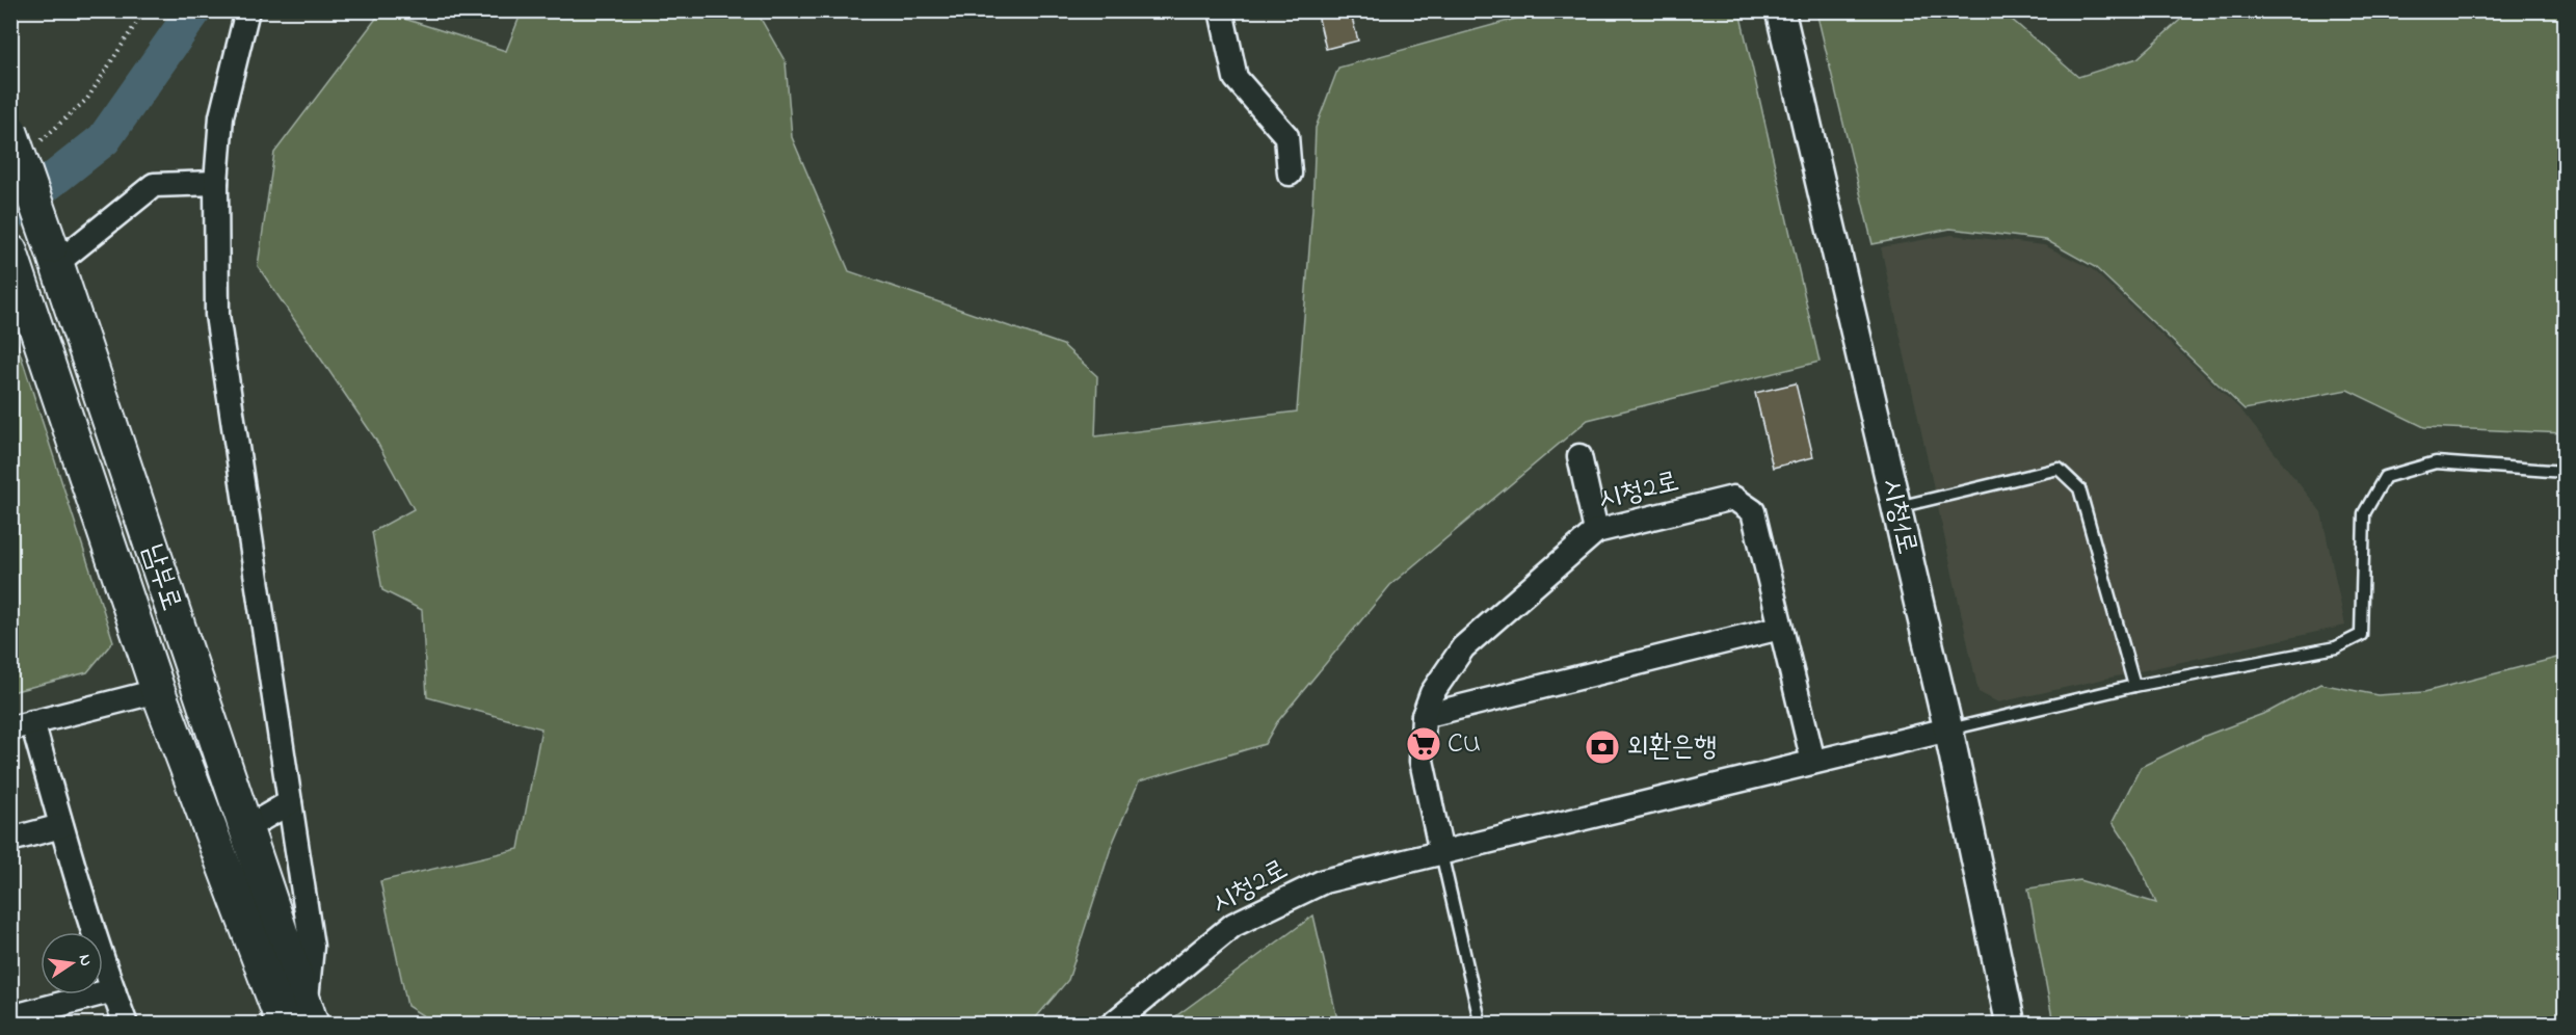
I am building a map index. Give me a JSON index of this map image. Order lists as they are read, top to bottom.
{
  "streets": {
    "main road": ["남부로"],
    "street": ["시청2로", "시청1로"]
  },
  "crossings": [
    ["시청2로", "시청1로"]
  ],
  "places": {
    "supermarket": ["CU"],
    "bank": ["외환은행"]
  },
  "north": "right"
}
